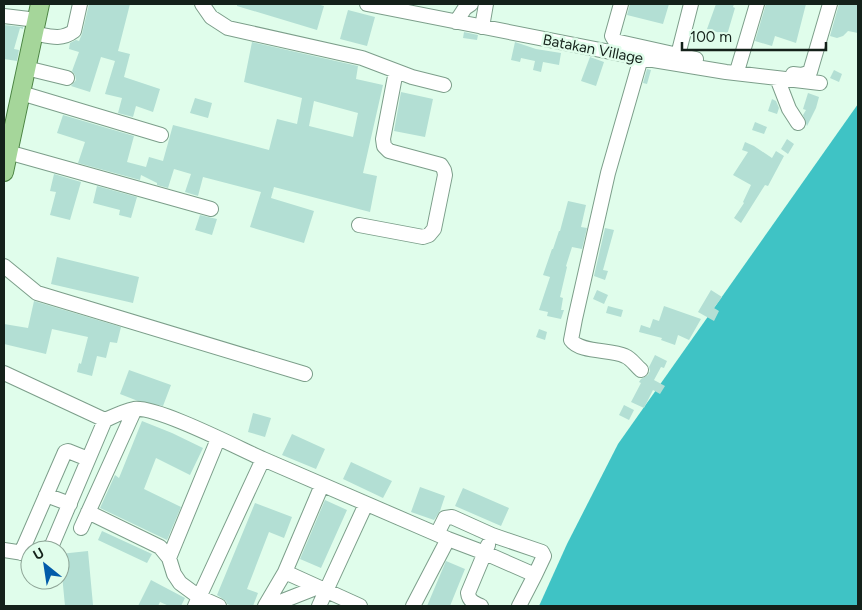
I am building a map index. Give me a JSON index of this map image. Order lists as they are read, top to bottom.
{
  "streets": {
    "street": ["Batakan Village"]
  },
  "scale_bar": "100 m",
  "north": "top left"
}
